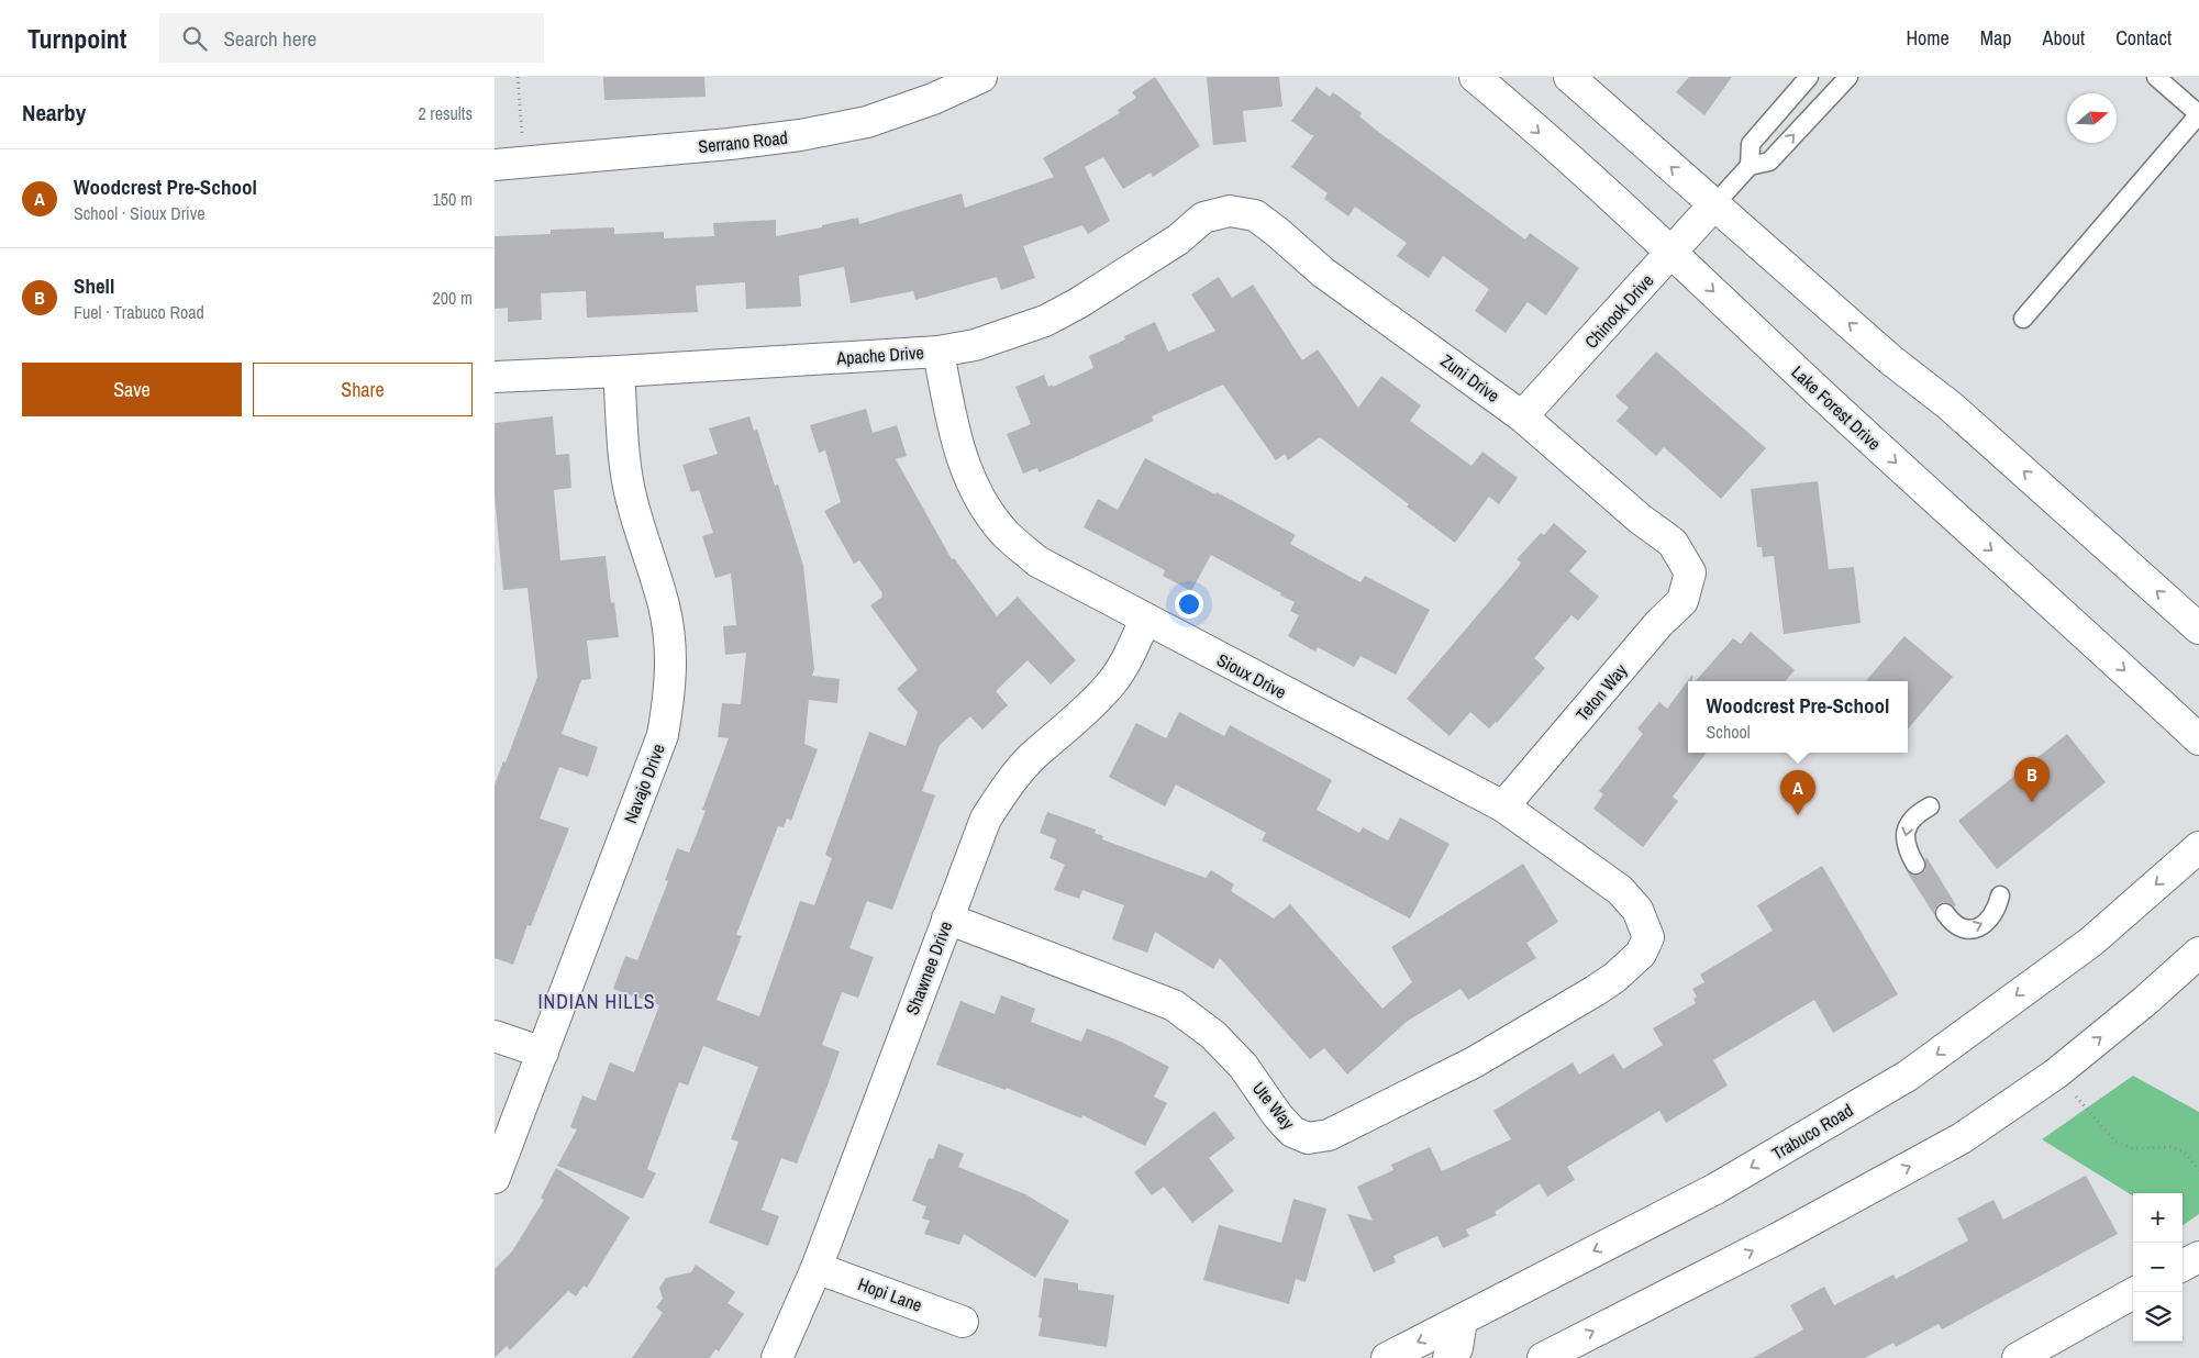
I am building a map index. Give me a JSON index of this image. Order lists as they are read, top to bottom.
{
  "streets": {
    "street": [
      "Serrano Road",
      "Chinook Drive",
      "Apache Drive",
      "Zuni Drive",
      "Lake Forest Drive",
      "Sioux Drive",
      "Teton Way",
      "Navajo Drive",
      "Shawnee Drive",
      "Ute Way",
      "Trabuco Road",
      "Hopi Lane"
    ]
  },
  "crossings": [
    ["Chinook Drive", "Zuni Drive"],
    ["Chinook Drive", "Lake Forest Drive"],
    ["Apache Drive", "Zuni Drive"],
    ["Apache Drive", "Sioux Drive"],
    ["Apache Drive", "Navajo Drive"],
    ["Zuni Drive", "Teton Way"],
    ["Sioux Drive", "Teton Way"],
    ["Sioux Drive", "Shawnee Drive"],
    ["Sioux Drive", "Ute Way"],
    ["Shawnee Drive", "Ute Way"],
    ["Shawnee Drive", "Hopi Lane"]
  ],
  "districts": ["INDIAN HILLS"],
  "north": "right",
  "page": {
    "header": "Turnpoint",
    "search": "Search here",
    "nav": [
      "Home",
      "Map",
      "About",
      "Contact"
    ],
    "heading": ["Nearby", "2 results"],
    "list": [
      {
        "mark": "A",
        "name": "Woodcrest Pre-School",
        "note": "School · Sioux Drive",
        "value": "150 m"
      },
      {
        "mark": "B",
        "name": "Shell",
        "note": "Fuel · Trabuco Road",
        "value": "200 m"
      }
    ],
    "buttons": ["Save", "Share"],
    "popup": ["Woodcrest Pre-School", "School"],
    "pins": ["B", "A"],
    "map_buttons": ["+", "−"]
  }
}
